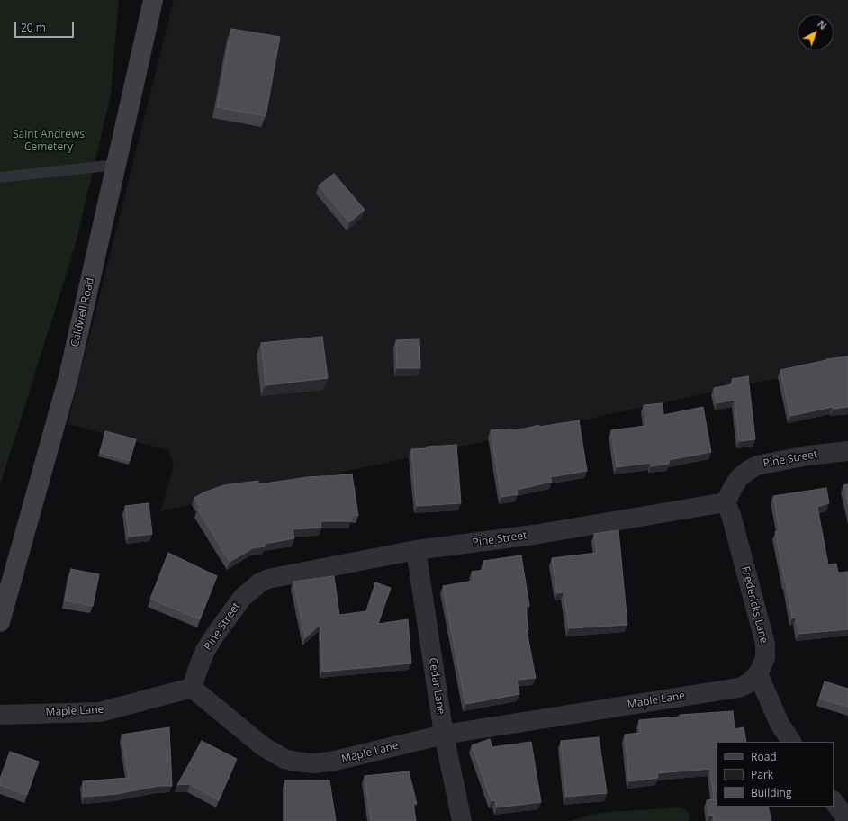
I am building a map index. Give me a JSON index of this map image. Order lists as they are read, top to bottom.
{
  "streets": {
    "street": [
      "Caldwell Road",
      "Pine Street",
      "Fredericks Lane",
      "Cedar Lane",
      "Maple Lane"
    ]
  },
  "crossings": [
    ["Pine Street", "Fredericks Lane"],
    ["Pine Street", "Cedar Lane"],
    ["Pine Street", "Maple Lane"],
    ["Fredericks Lane", "Maple Lane"],
    ["Cedar Lane", "Maple Lane"]
  ],
  "parks": ["Saint Andrews Cemetery"],
  "legend": ["Road", "Park", "Building"],
  "scale_bar": "20 m",
  "north": "top right"
}
